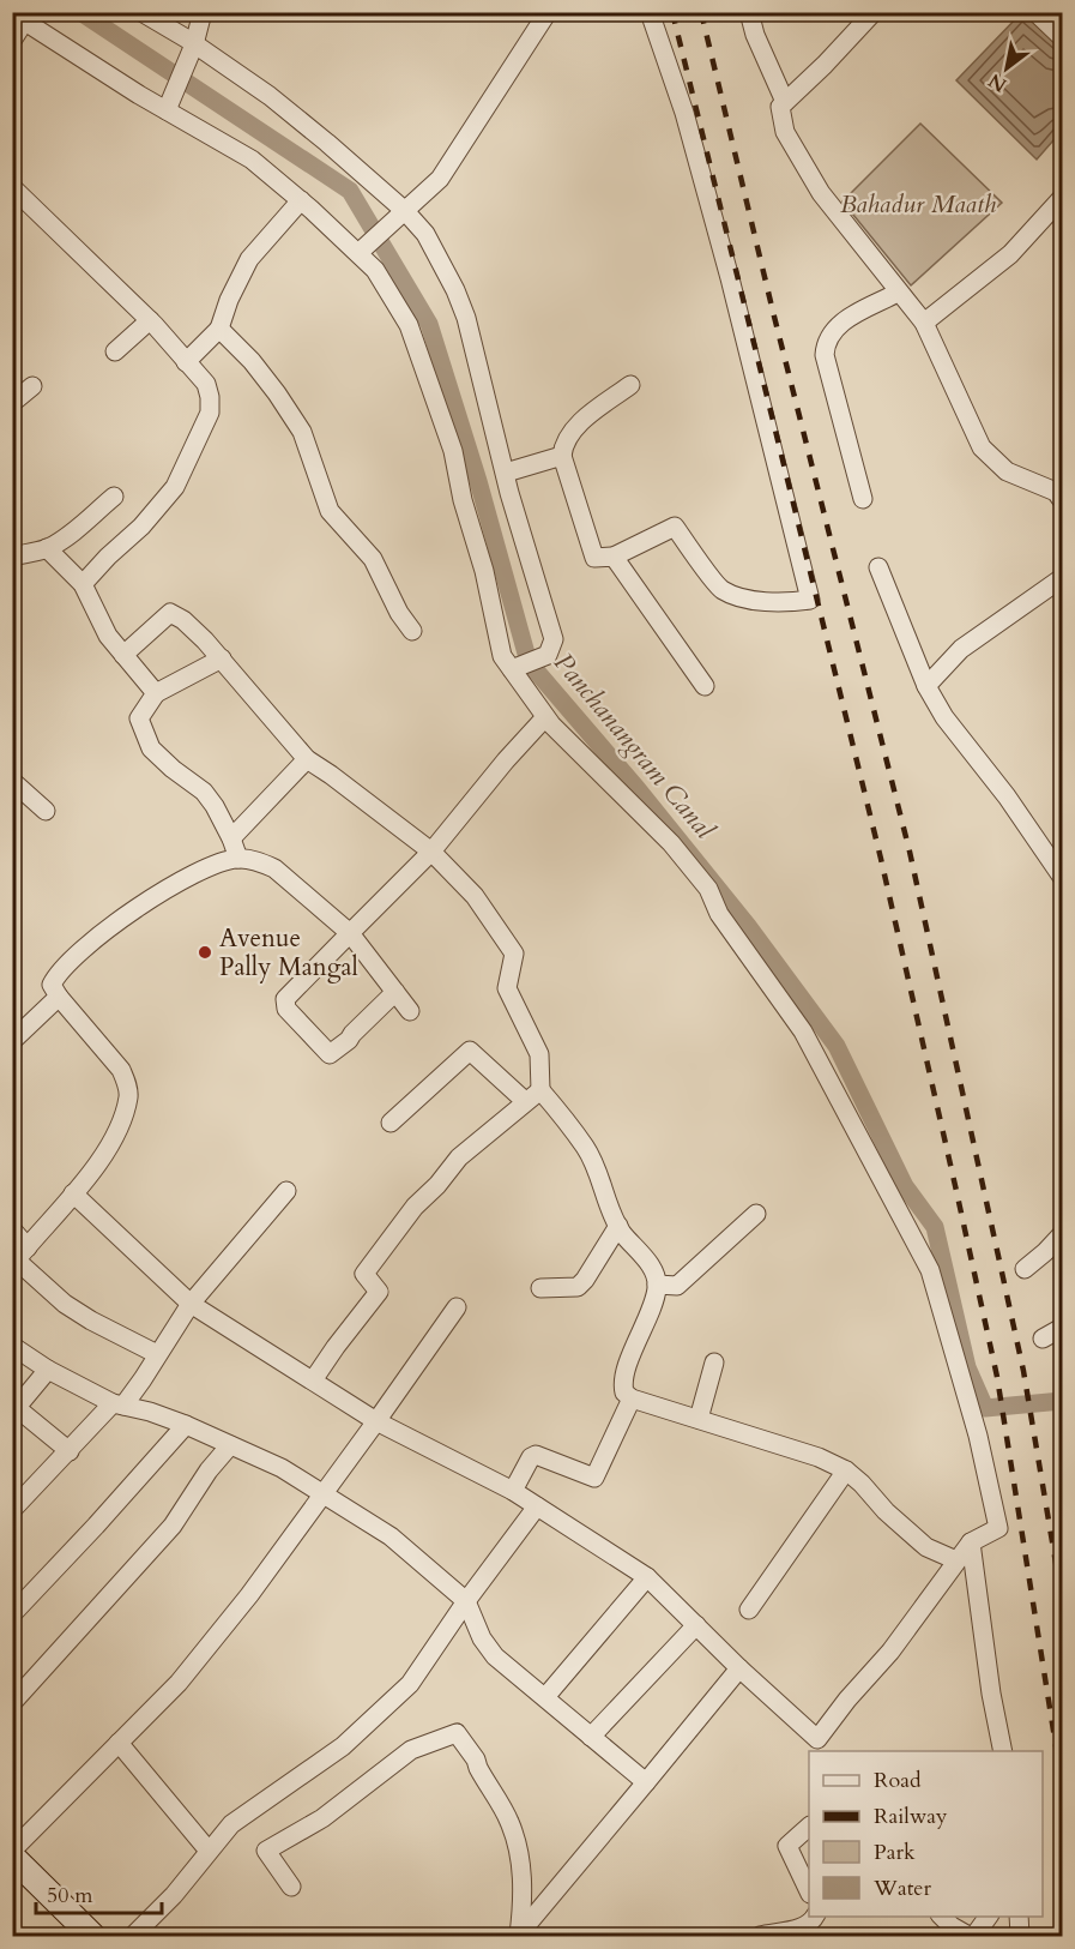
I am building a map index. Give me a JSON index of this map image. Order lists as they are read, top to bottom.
{
  "water": ["Panchanangram Canal"],
  "parks": ["Bahadur Maath"],
  "places": ["Avenue Pally Mangal"],
  "legend": [
    "Road",
    "Railway",
    "Park",
    "Water"
  ],
  "scale_bar": "50 m",
  "north": "bottom left"
}
